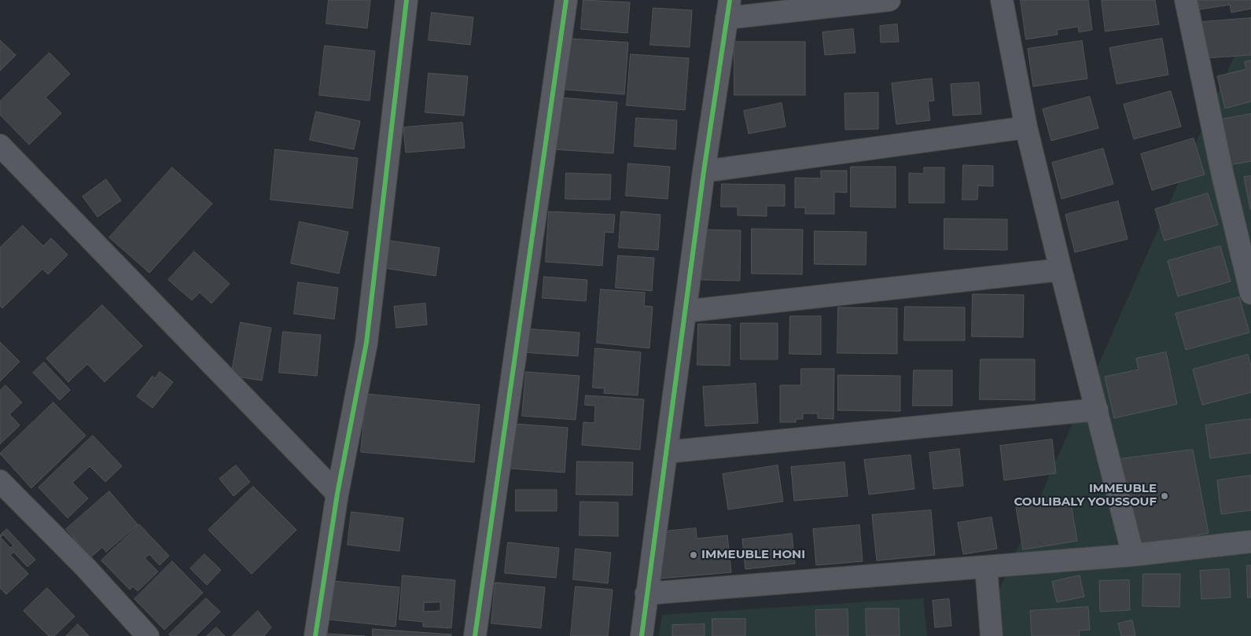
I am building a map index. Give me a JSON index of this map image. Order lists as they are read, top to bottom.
{
  "places": ["IMMEUBLE COULIBALY YOUSSOUF", "IMMEUBLE HONI"]
}
